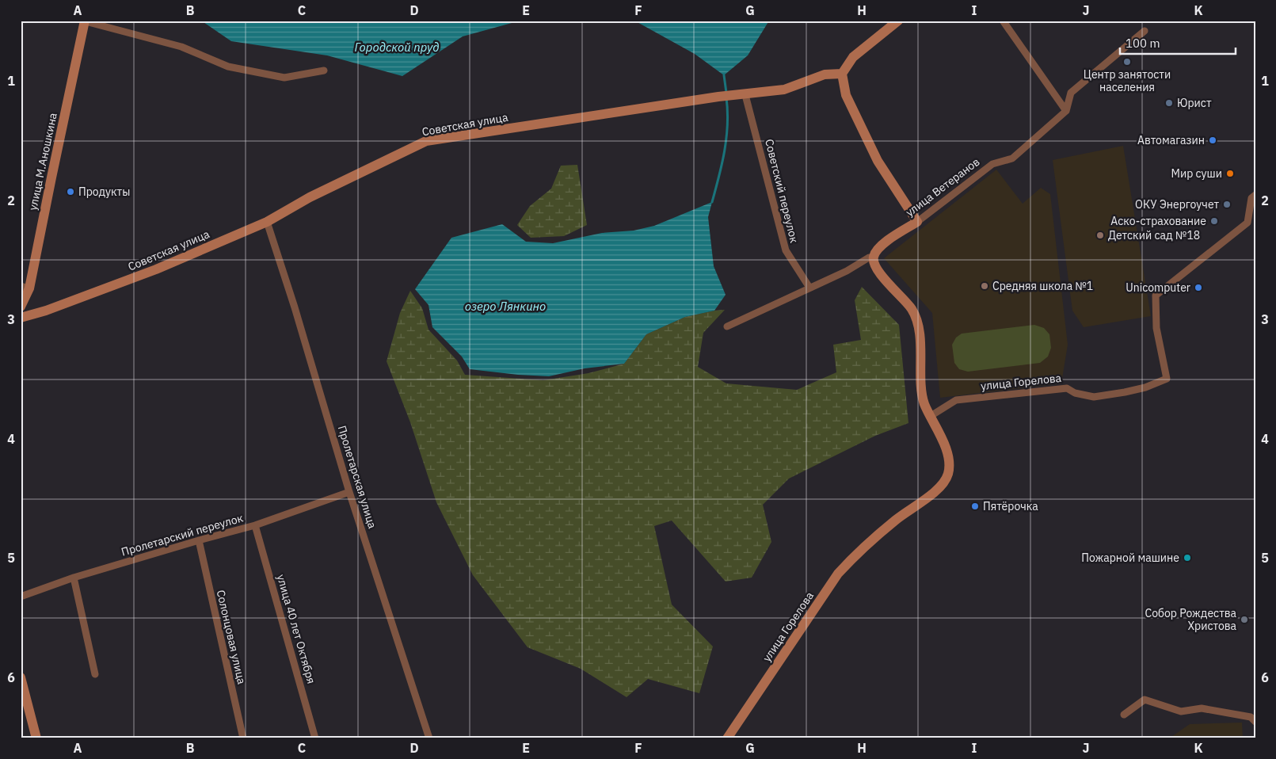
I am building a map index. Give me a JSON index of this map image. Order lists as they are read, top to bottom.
{
  "streets": {
    "street": [
      "Советская улица",
      "улица М.Аношкина",
      "улица Ветеранов",
      "Советский переулок",
      "улица Горелова",
      "Пролетарская улица",
      "Пролетарский переулок",
      "улица 40 лет Октября",
      "Солонцовая улица"
    ]
  },
  "crossings": [
    ["Советская улица", "Советский переулок"],
    ["Советская улица", "Пролетарская улица"],
    ["улица Ветеранов", "Советский переулок"],
    ["Пролетарская улица", "Пролетарский переулок"],
    ["Пролетарский переулок", "улица 40 лет Октября"],
    ["Пролетарский переулок", "Солонцовая улица"]
  ],
  "water": ["Городской пруд", "озеро Лянкино"],
  "places": [
    "Центр занятости населения",
    "Юрист",
    "Автомагазин",
    "Мир суши",
    "Продукты",
    "ОКУ Энергоучет",
    "Аско-страхование",
    "Детский сад №18",
    "Средняя школа №1",
    "Unicomputer",
    "Пятёрочка",
    "Пожарной машине",
    "Собор Рождества Христова"
  ],
  "scale_bar": "100 m",
  "grid": {
    "columns": [
      "A",
      "B",
      "C",
      "D",
      "E",
      "F",
      "G",
      "H",
      "I",
      "J",
      "K"
    ],
    "rows": [
      "1",
      "2",
      "3",
      "4",
      "5",
      "6"
    ]
  }
}
